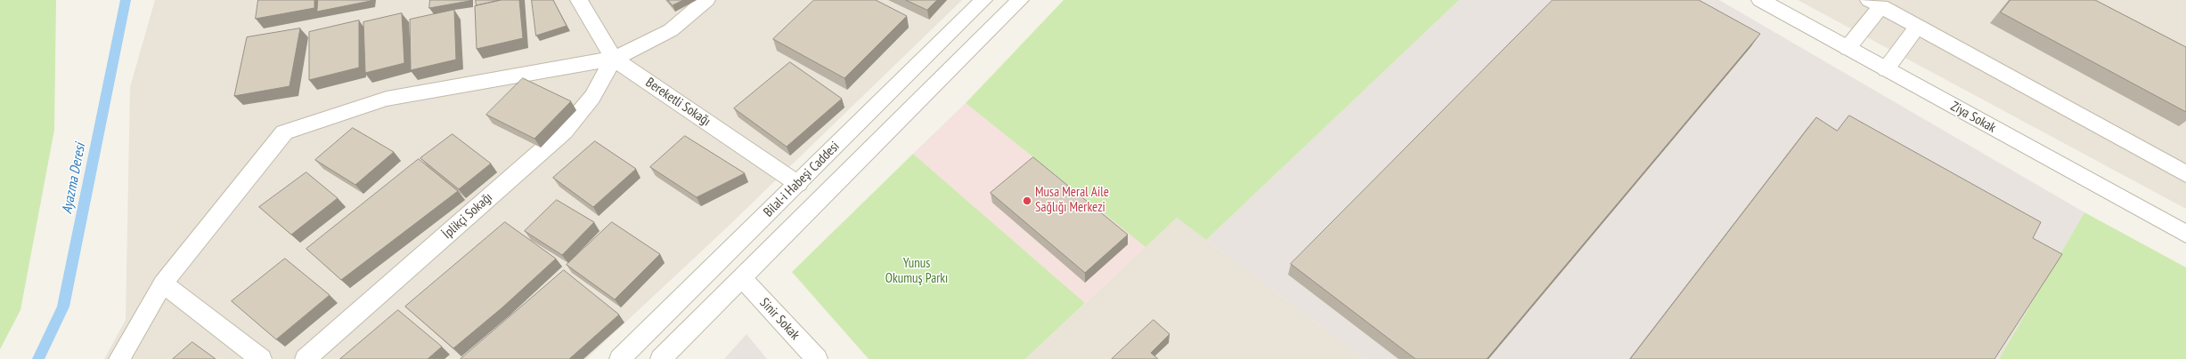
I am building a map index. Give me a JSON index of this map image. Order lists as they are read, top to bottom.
{
  "streets": {
    "street": [
      "Bereketli Sokağı",
      "Ziya Sokak",
      "Bilal-i Habeşi Caddesi",
      "İplikçi Sokağı",
      "Sinir Sokak"
    ]
  },
  "crossings": [
    ["Bereketli Sokağı", "Bilal-i Habeşi Caddesi"],
    ["Bereketli Sokağı", "İplikçi Sokağı"],
    ["Bilal-i Habeşi Caddesi", "Sinir Sokak"]
  ],
  "water": ["Ayazma Deresi"],
  "parks": ["Yunus Okumuş Parkı"],
  "places": ["Musa Meral Aile Sağlığı Merkezi"]
}
